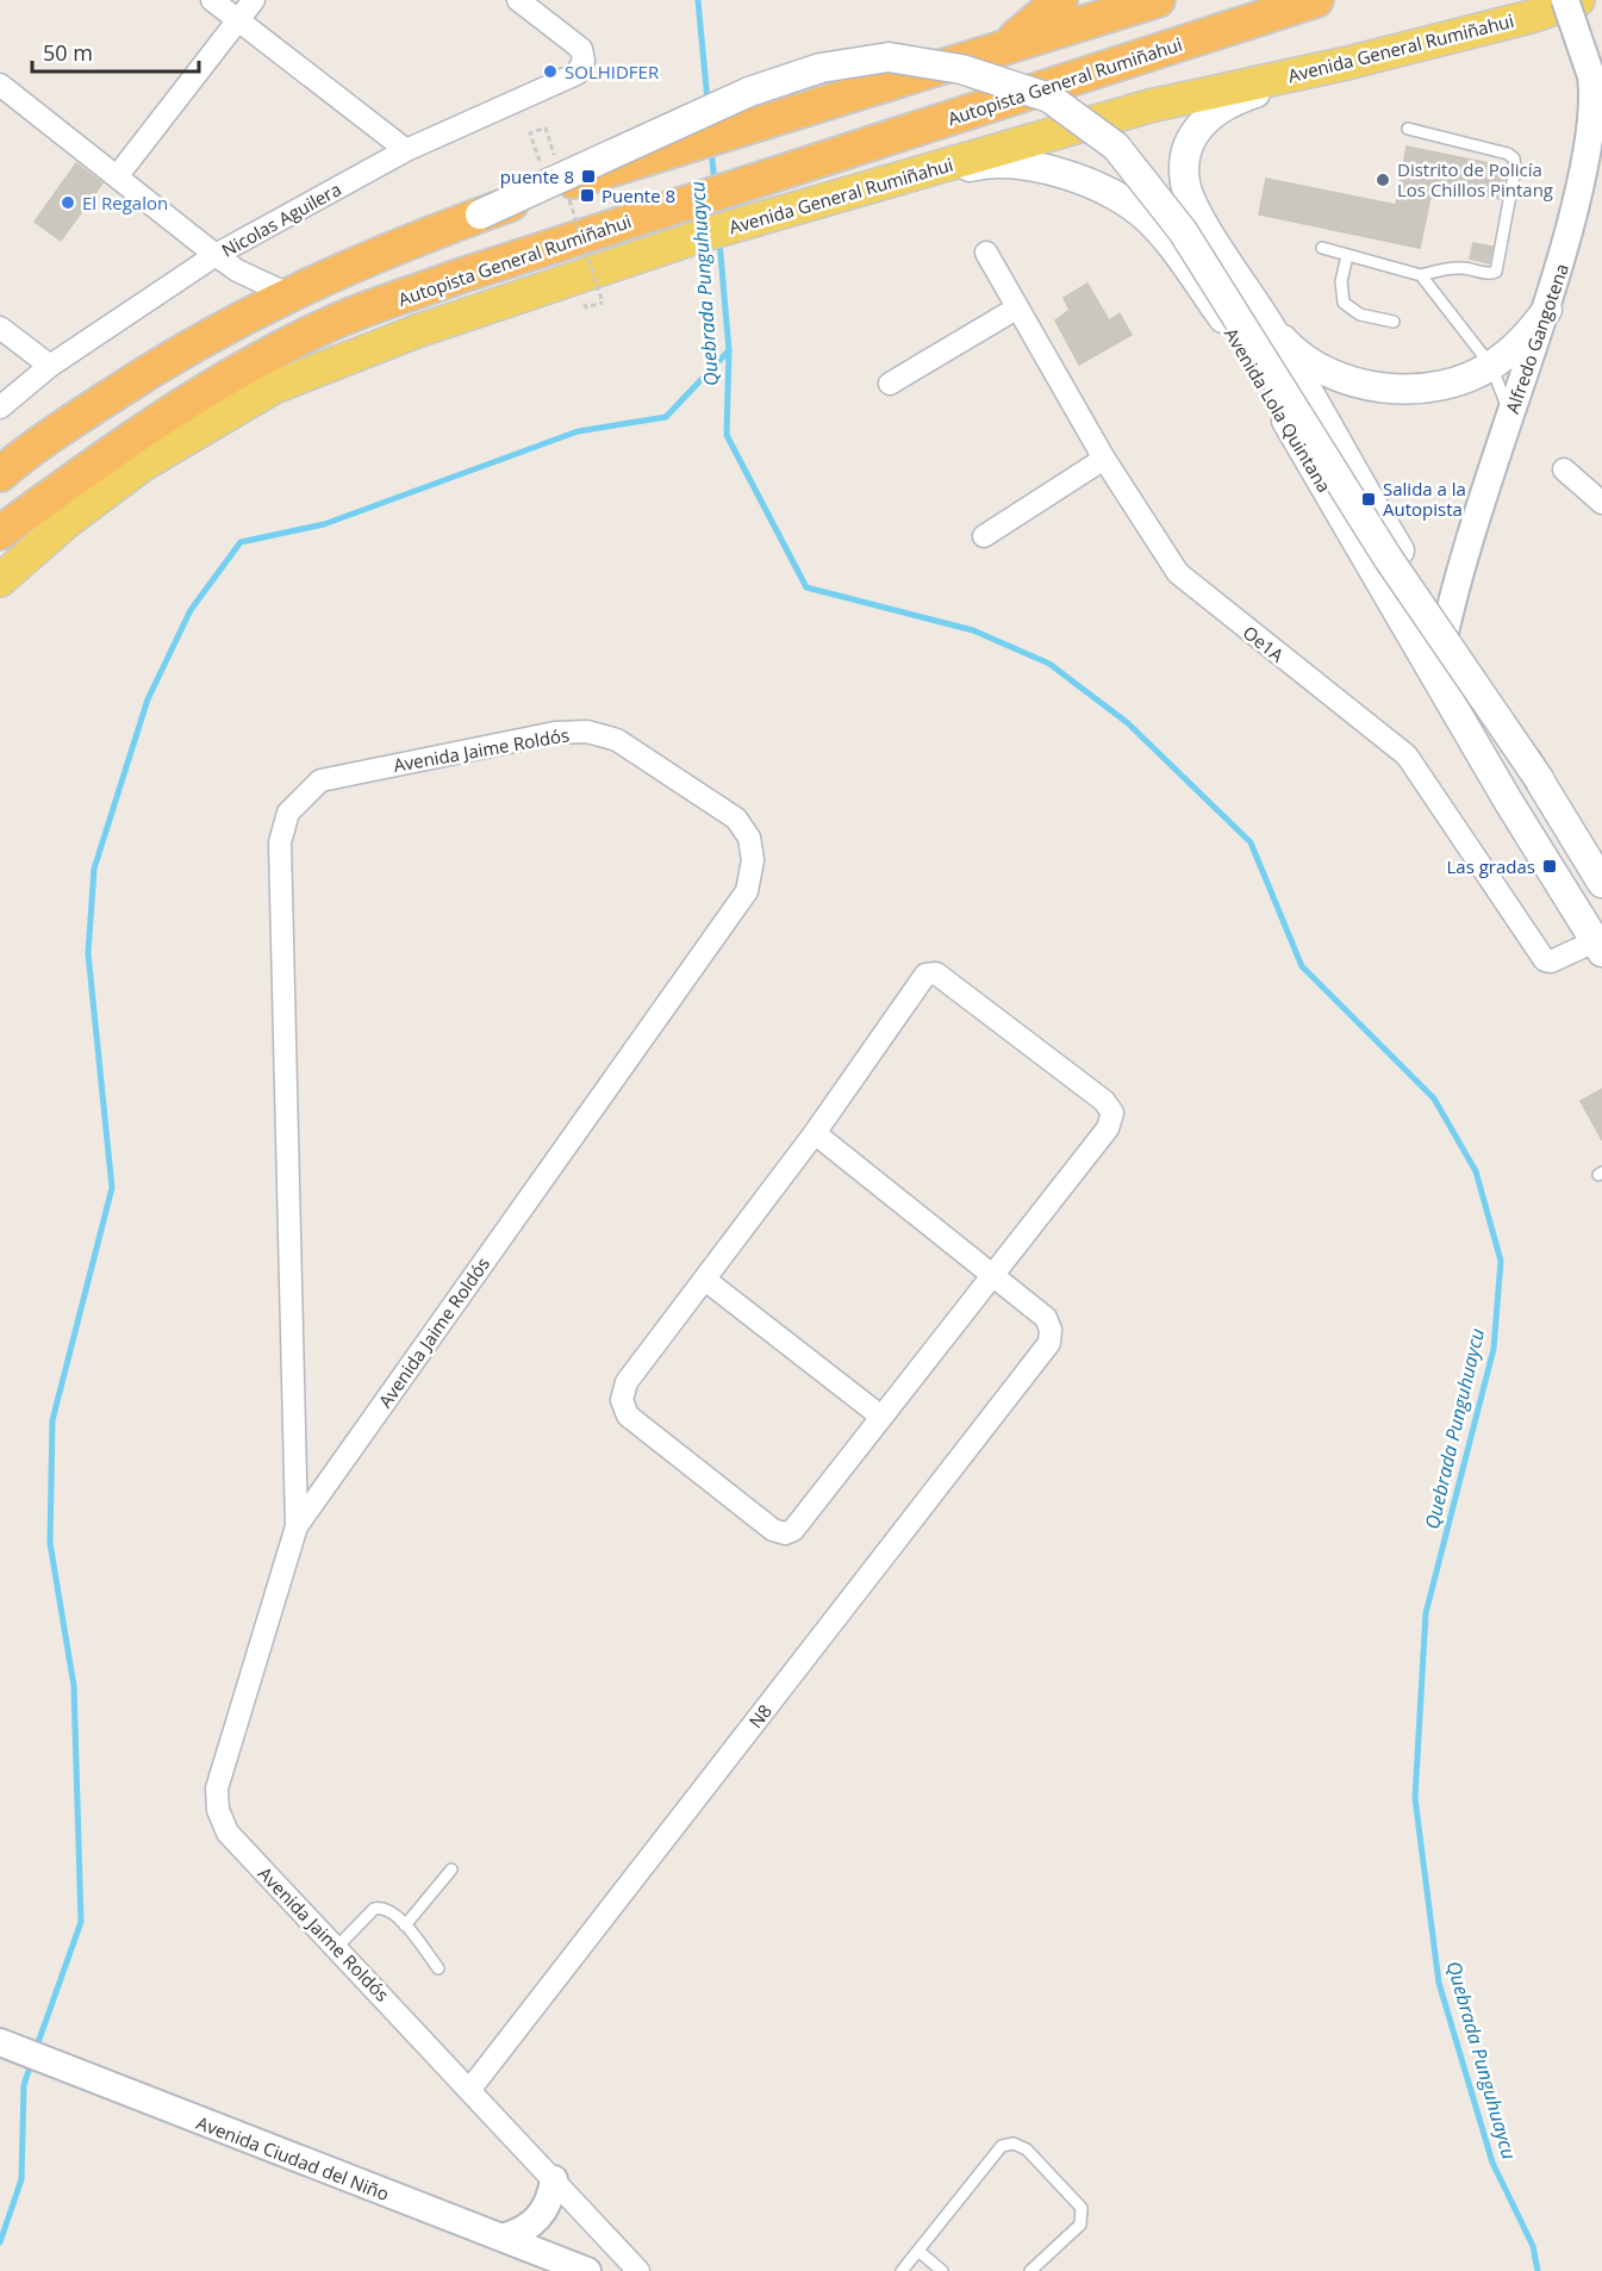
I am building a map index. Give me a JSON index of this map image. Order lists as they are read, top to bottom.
{
  "streets": {
    "highway": ["Autopista General Rumiñahui"],
    "main road": ["Avenida General Rumiñahui", "Avenida Lola Quintana"],
    "street": [
      "Nicolas Aguilera",
      "Alfredo Gangotena",
      "Oe1A",
      "Avenida Jaime Roldós",
      "N8",
      "Avenida Ciudad del Niño"
    ]
  },
  "crossings": [
    ["Avenida General Rumiñahui", "Avenida Lola Quintana"],
    ["Alfredo Gangotena", "Avenida Lola Quintana"],
    ["Avenida Lola Quintana", "Oe1A"],
    ["Avenida Jaime Roldós", "N8"]
  ],
  "water": ["Quebrada Punguhuaycu"],
  "places": {
    "other": ["SOLHIDFER", "Distrito de Policía Los Chillos Pintang", "El Regalon"],
    "transit": [
      "puente 8",
      "Puente 8",
      "Salida a la Autopista",
      "Las gradas"
    ]
  },
  "scale_bar": "50 m"
}
